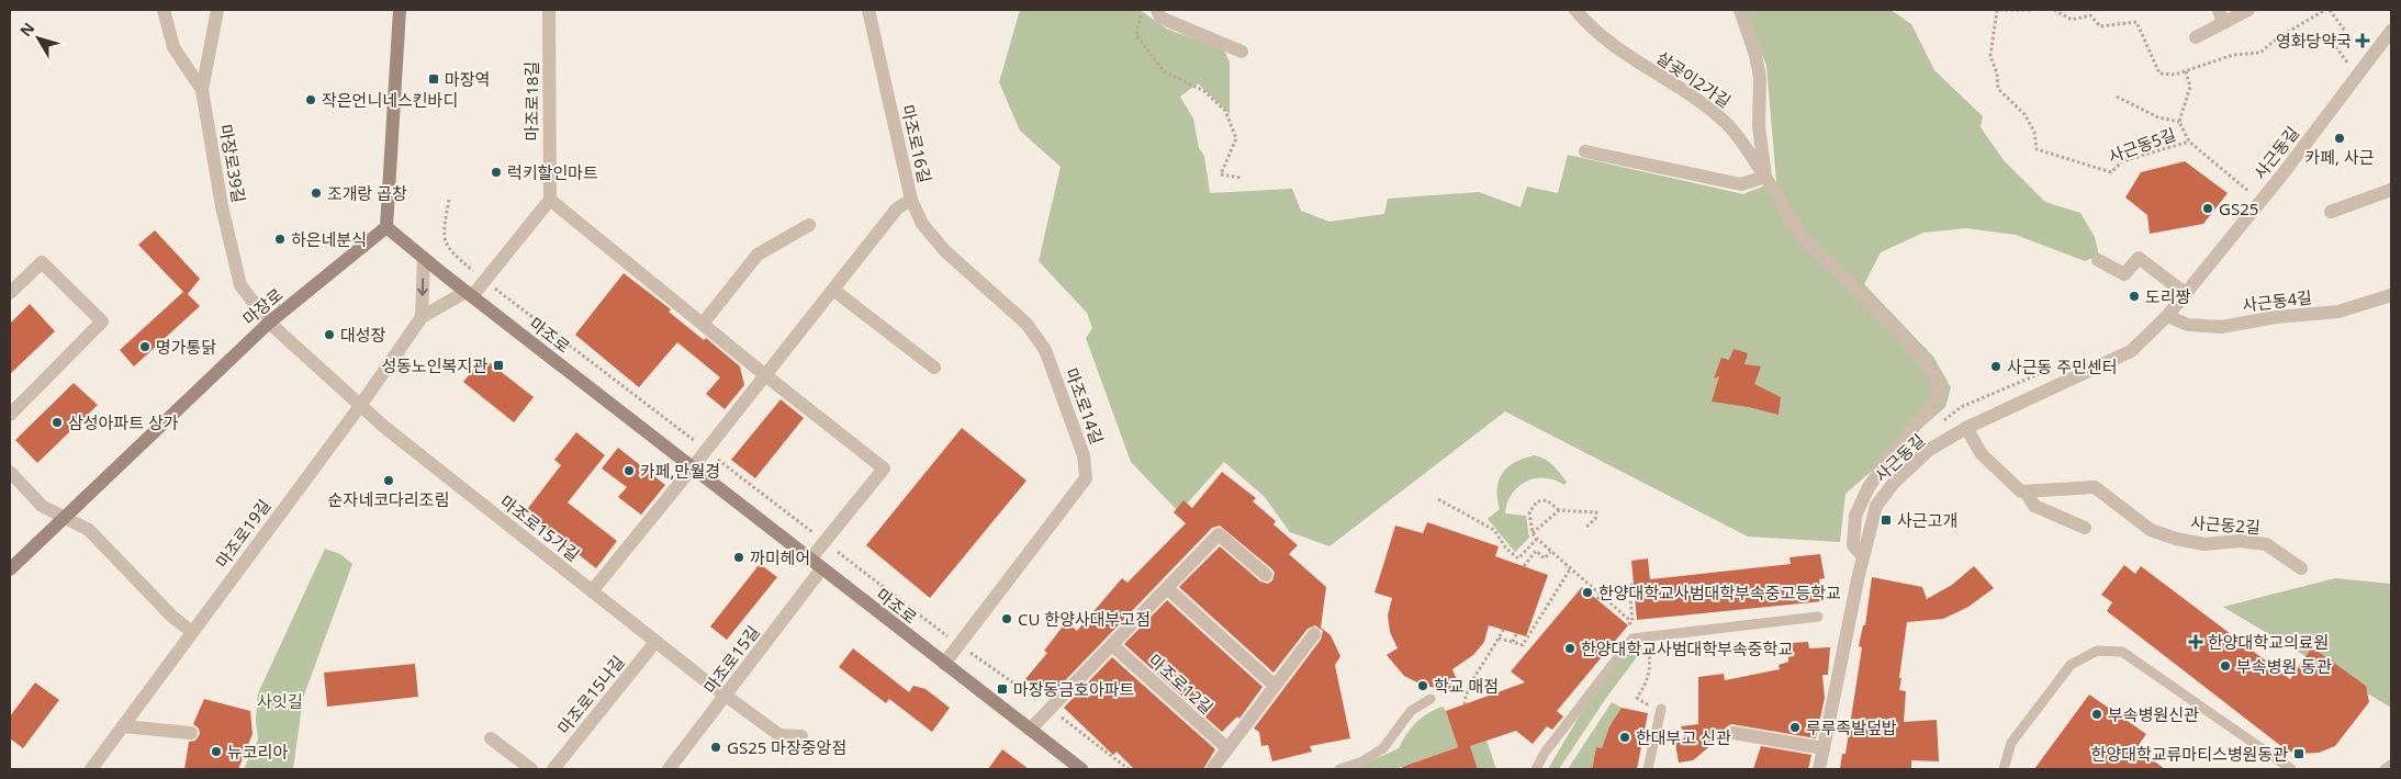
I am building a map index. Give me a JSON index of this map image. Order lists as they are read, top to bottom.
{
  "streets": {
    "main road": ["마장로", "마조로"],
    "street": [
      "살곶이2가길",
      "마조로18길",
      "마조로16길",
      "사근동길",
      "마장로39길",
      "사근동4길",
      "마조로14길",
      "사근동2길",
      "마조로15가길",
      "마조로19길",
      "마조로15길",
      "마조로12길",
      "마조로15나길"
    ],
    "path": ["사근동5길"]
  },
  "crossings": [
    ["살곶이2가길", "사근동길"],
    ["마조로16길", "마조로"],
    ["마조로16길", "마조로14길"],
    ["사근동5길", "사근동길"],
    ["사근동길", "사근동4길"],
    ["마장로39길", "마장로"],
    ["마장로39길", "마조로15가길"],
    ["마장로", "마조로"],
    ["마장로", "마조로15가길"],
    ["마조로", "마조로14길"],
    ["마조로", "마조로15길"],
    ["마조로15가길", "마조로19길"],
    ["마조로15가길", "마조로15길"],
    ["마조로15가길", "마조로15나길"]
  ],
  "parks": ["사잇길"],
  "places": {
    "health": ["영화당약국", "한양대학교의료원"],
    "transit": [
      "마장역",
      "성동노인복지관",
      "사근고개",
      "마장동금호아파트",
      "한양대학교류마티스병원동관"
    ],
    "other": [
      "작은언니네스킨바디",
      "카페, 사근",
      "럭키할인마트",
      "조개랑 곱창",
      "GS25",
      "하은네분식",
      "도리짱",
      "대성장",
      "명가통닭",
      "사근동 주민센터",
      "삼성아파트 상가",
      "카페,만월경",
      "순자네코다리조림",
      "까미헤어",
      "한양대학교사범대학부속중고등학교",
      "CU 한양사대부고점",
      "한양대학교사범대학부속중학교",
      "부속병원 동관",
      "학교 매점",
      "부속병원신관",
      "루루족발덮밥",
      "한대부고 신관",
      "GS25 마장중앙점",
      "뉴코리아"
    ]
  },
  "north": "top left"
}
